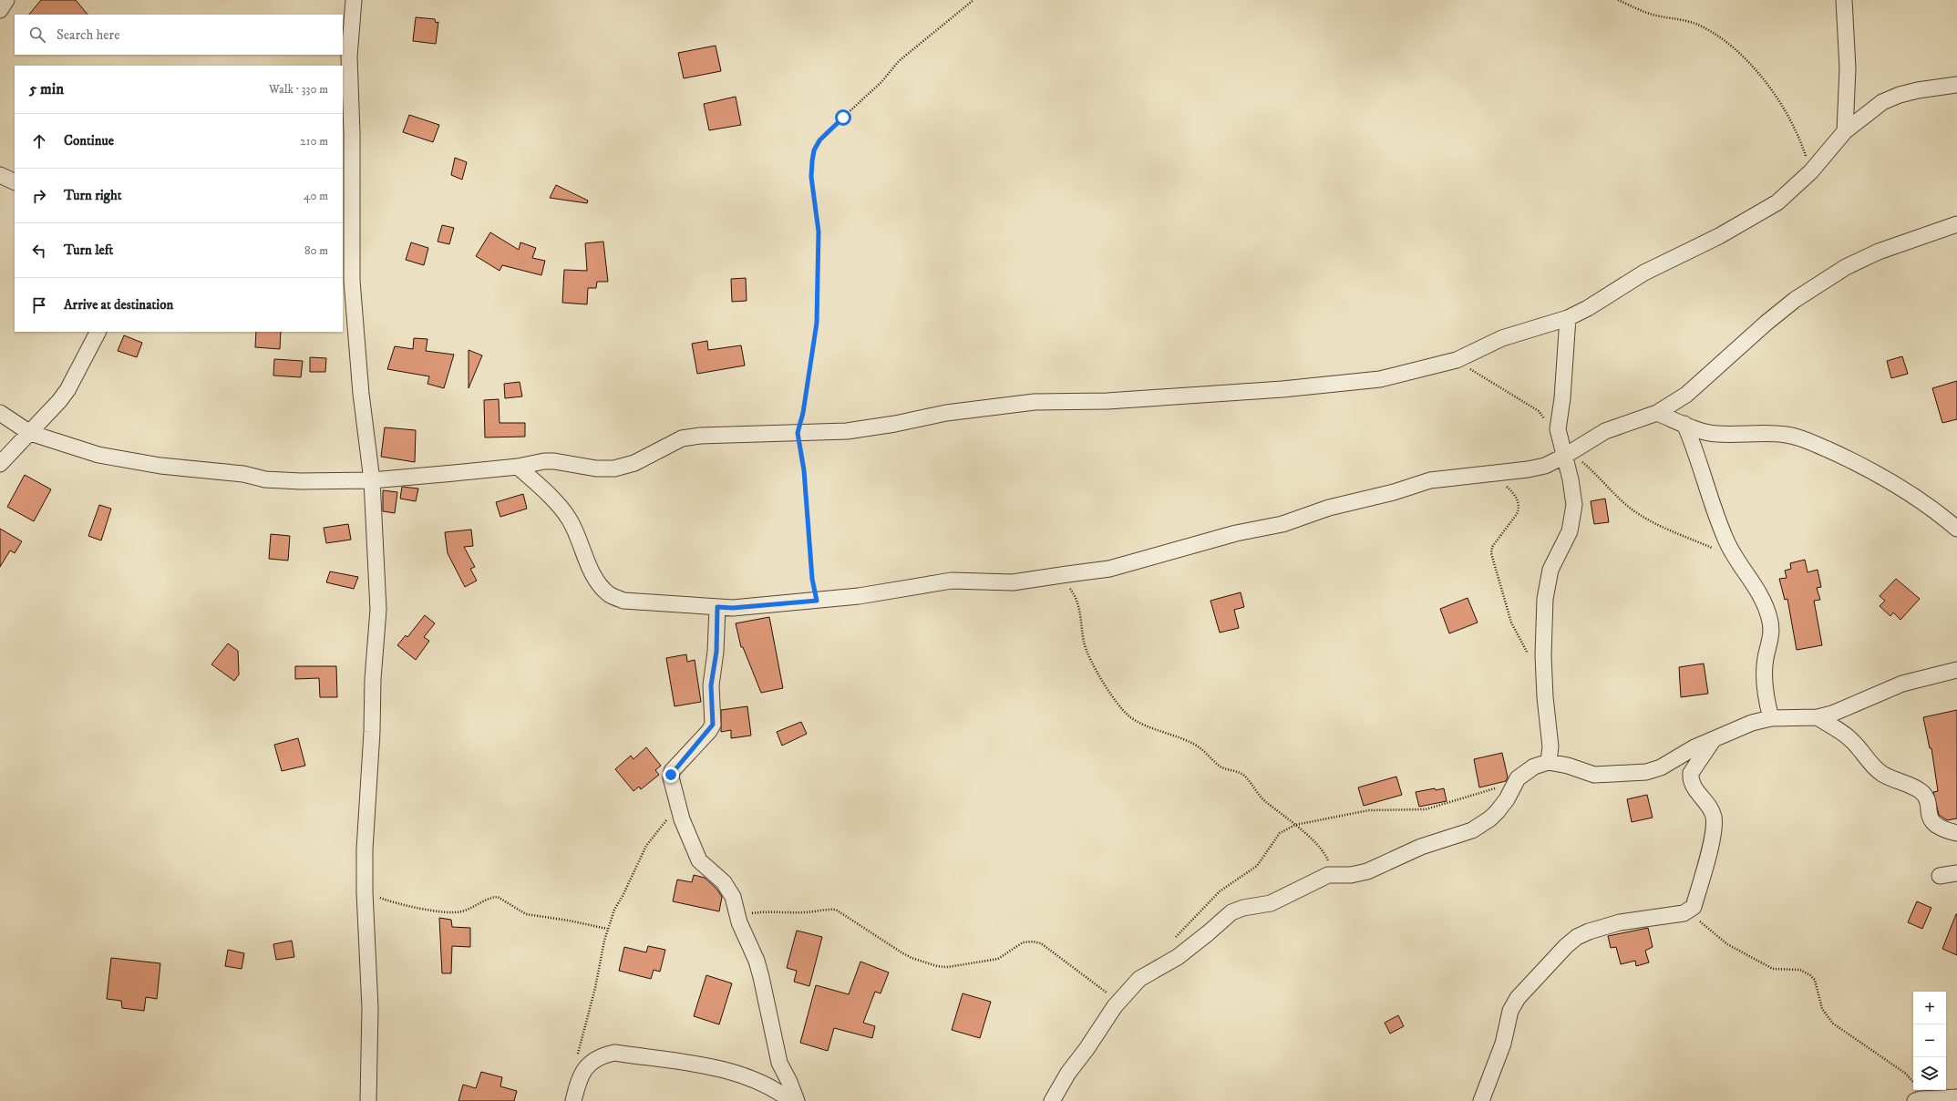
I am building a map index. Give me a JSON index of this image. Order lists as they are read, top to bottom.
{
  "page": {
    "search": "Search here",
    "heading": ["5 min", "Walk · 330 m"],
    "list": [
      ["Continue", "210 m"],
      ["Turn right", "40 m"],
      ["Turn left", "80 m"],
      "Arrive at destination"
    ],
    "map_buttons": ["+", "−"]
  }
}
